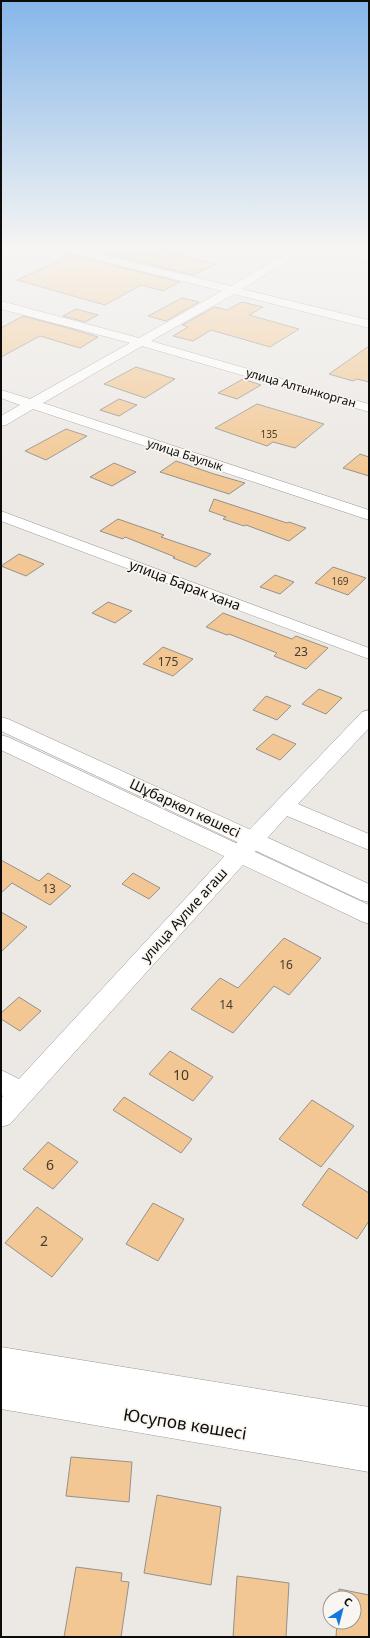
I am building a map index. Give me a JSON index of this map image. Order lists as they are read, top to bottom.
{
  "streets": {
    "street": [
      "улица Алтынкорган",
      "улица Баулык",
      "улица Барак хана",
      "Шұбаркөл көшесі",
      "улица Аулие агаш",
      "Юсупов көшесі"
    ]
  },
  "crossings": [
    ["Шұбаркөл көшесі", "улица Аулие агаш"]
  ],
  "house_numbers": [
    "135",
    "169",
    "23",
    "175",
    "13",
    "16",
    "14",
    "10",
    "6",
    "2"
  ],
  "north": "top right"
}
